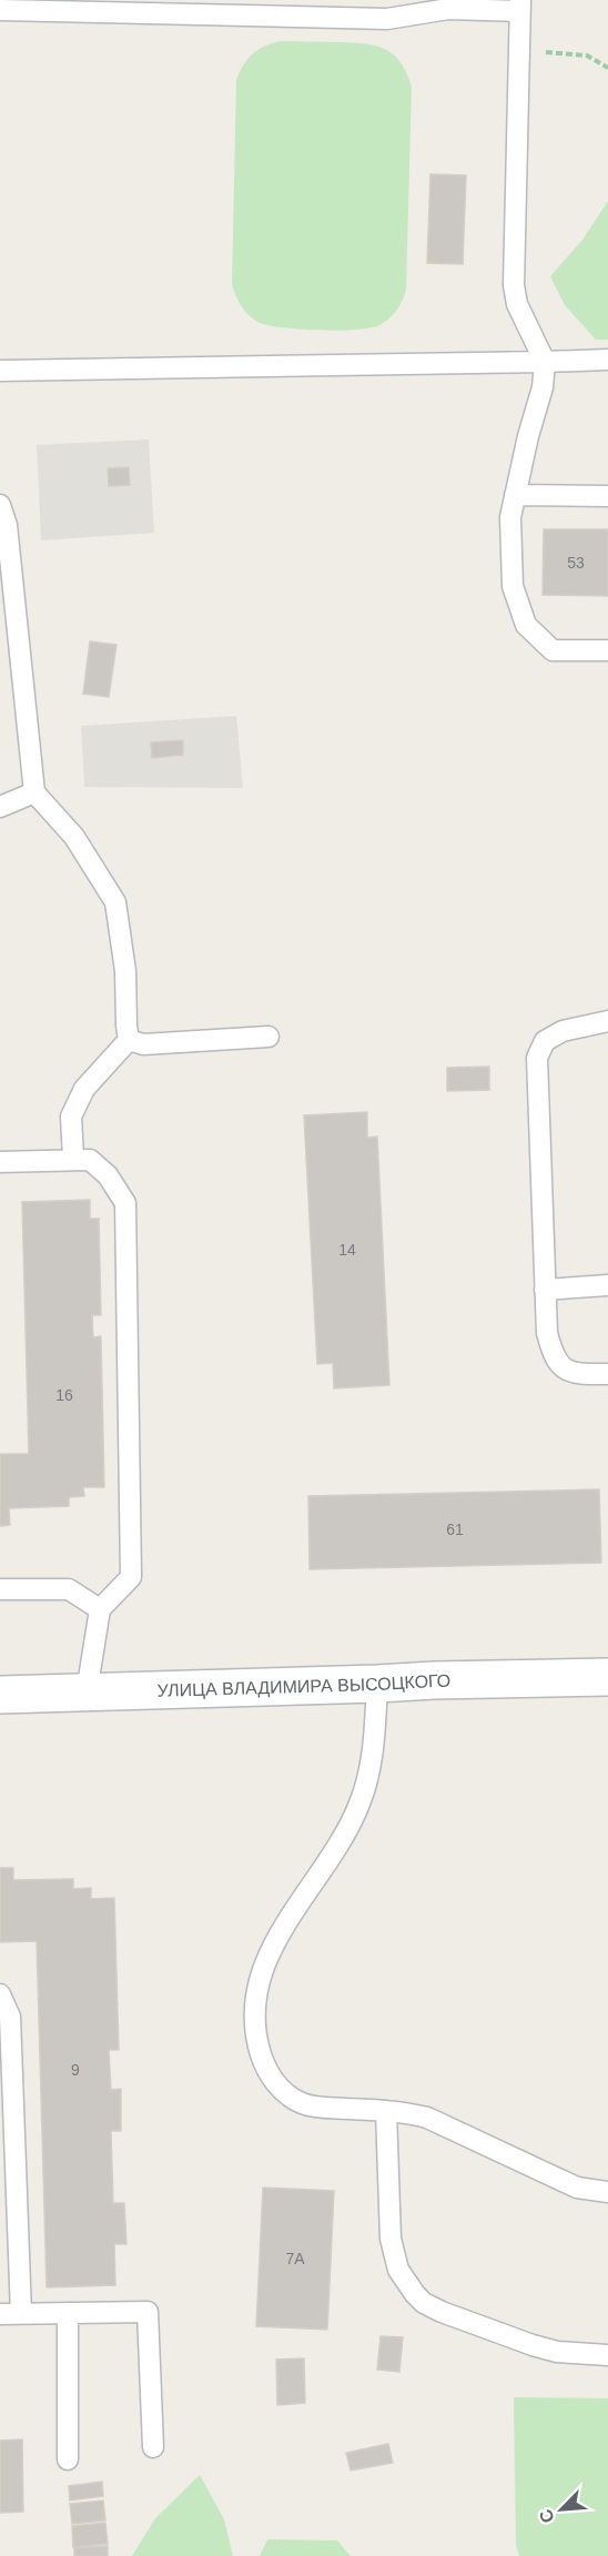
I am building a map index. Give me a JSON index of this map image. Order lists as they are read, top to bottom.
{
  "streets": {
    "street": ["УЛИЦА ВЛАДИМИРА ВЫСОЦКОГО"]
  },
  "house_numbers": [
    "53",
    "14",
    "16",
    "61",
    "9",
    "7А"
  ],
  "north": "bottom left"
}
